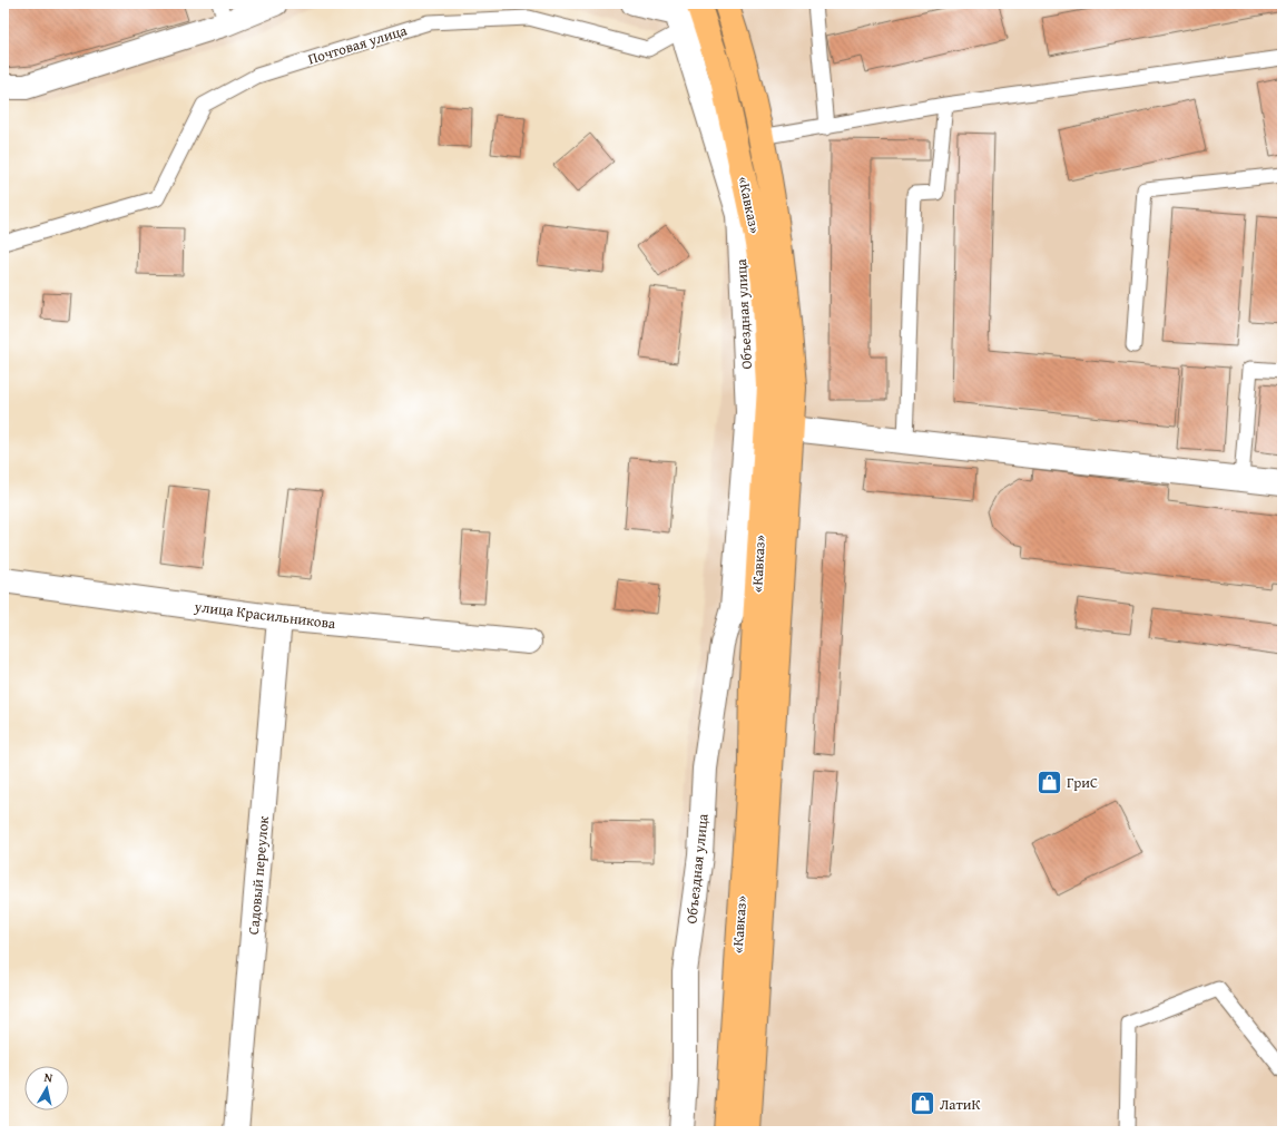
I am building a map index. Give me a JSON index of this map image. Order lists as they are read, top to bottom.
{
  "streets": {
    "main road": ["«Кавказ»"],
    "street": ["Объездная улица", "улица Красильникова", "Садовый переулок"],
    "lane": ["Почтовая улица"]
  },
  "crossings": [
    ["Почтовая улица", "«Кавказ»"],
    ["Почтовая улица", "Объездная улица"],
    ["«Кавказ»", "Объездная улица"],
    ["улица Красильникова", "Садовый переулок"]
  ],
  "places": {
    "shop": ["ГриС", "ЛатиК"]
  },
  "north": "top"
}
